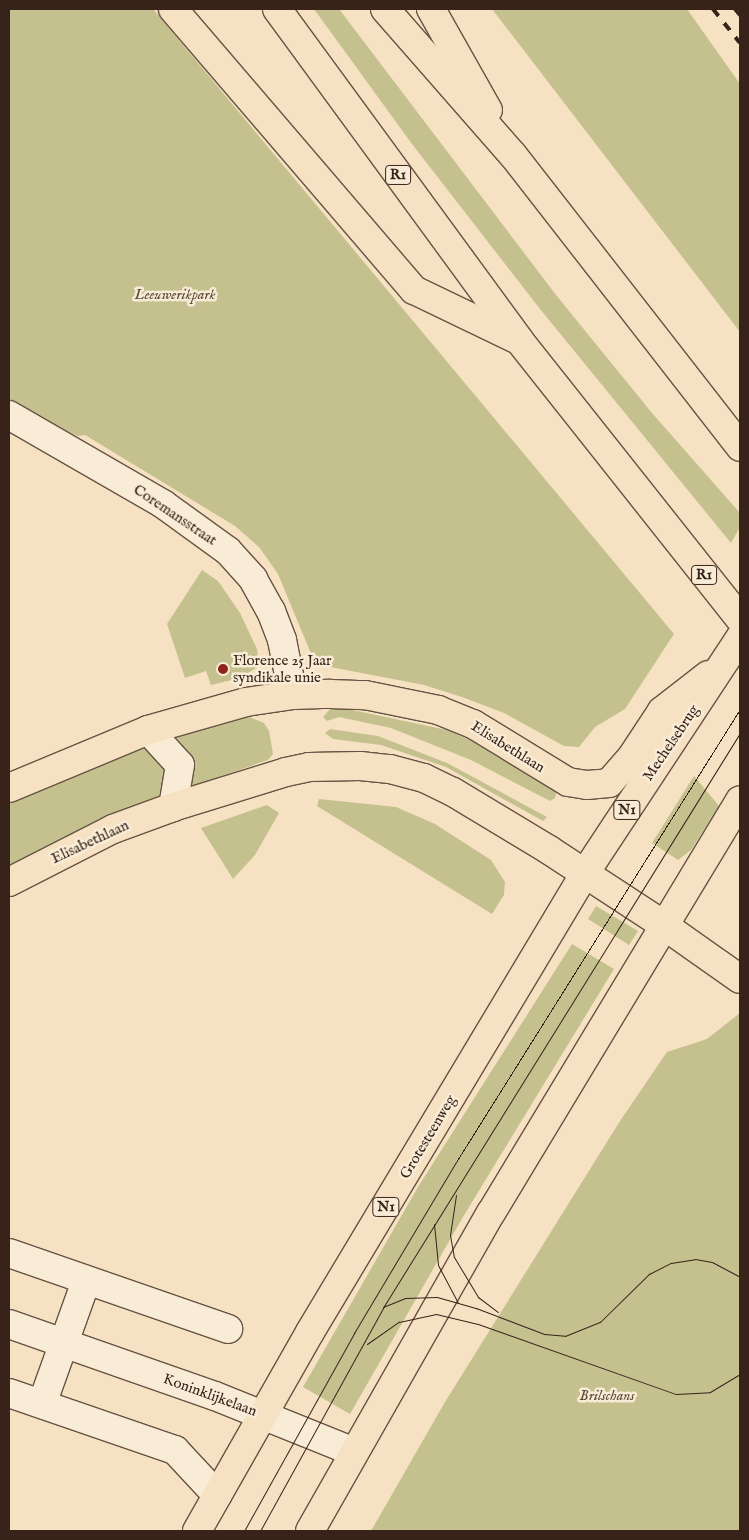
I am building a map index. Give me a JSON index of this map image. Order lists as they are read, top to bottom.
{
  "streets": {
    "main road": [
      "R1",
      "Mechelsebrug",
      "Elisabethlaan",
      "N1",
      "Grotesteenweg"
    ],
    "street": ["Coremansstraat", "Koninklijkelaan"]
  },
  "crossings": [
    ["Coremansstraat", "Elisabethlaan"],
    ["Mechelsebrug", "Elisabethlaan"],
    ["Mechelsebrug", "Grotesteenweg"],
    ["Elisabethlaan", "Grotesteenweg"],
    ["Grotesteenweg", "Koninklijkelaan"]
  ],
  "parks": ["Leeuwerikpark", "Brilschans"],
  "places": ["Florence 25 Jaar syndikale unie"]
}
